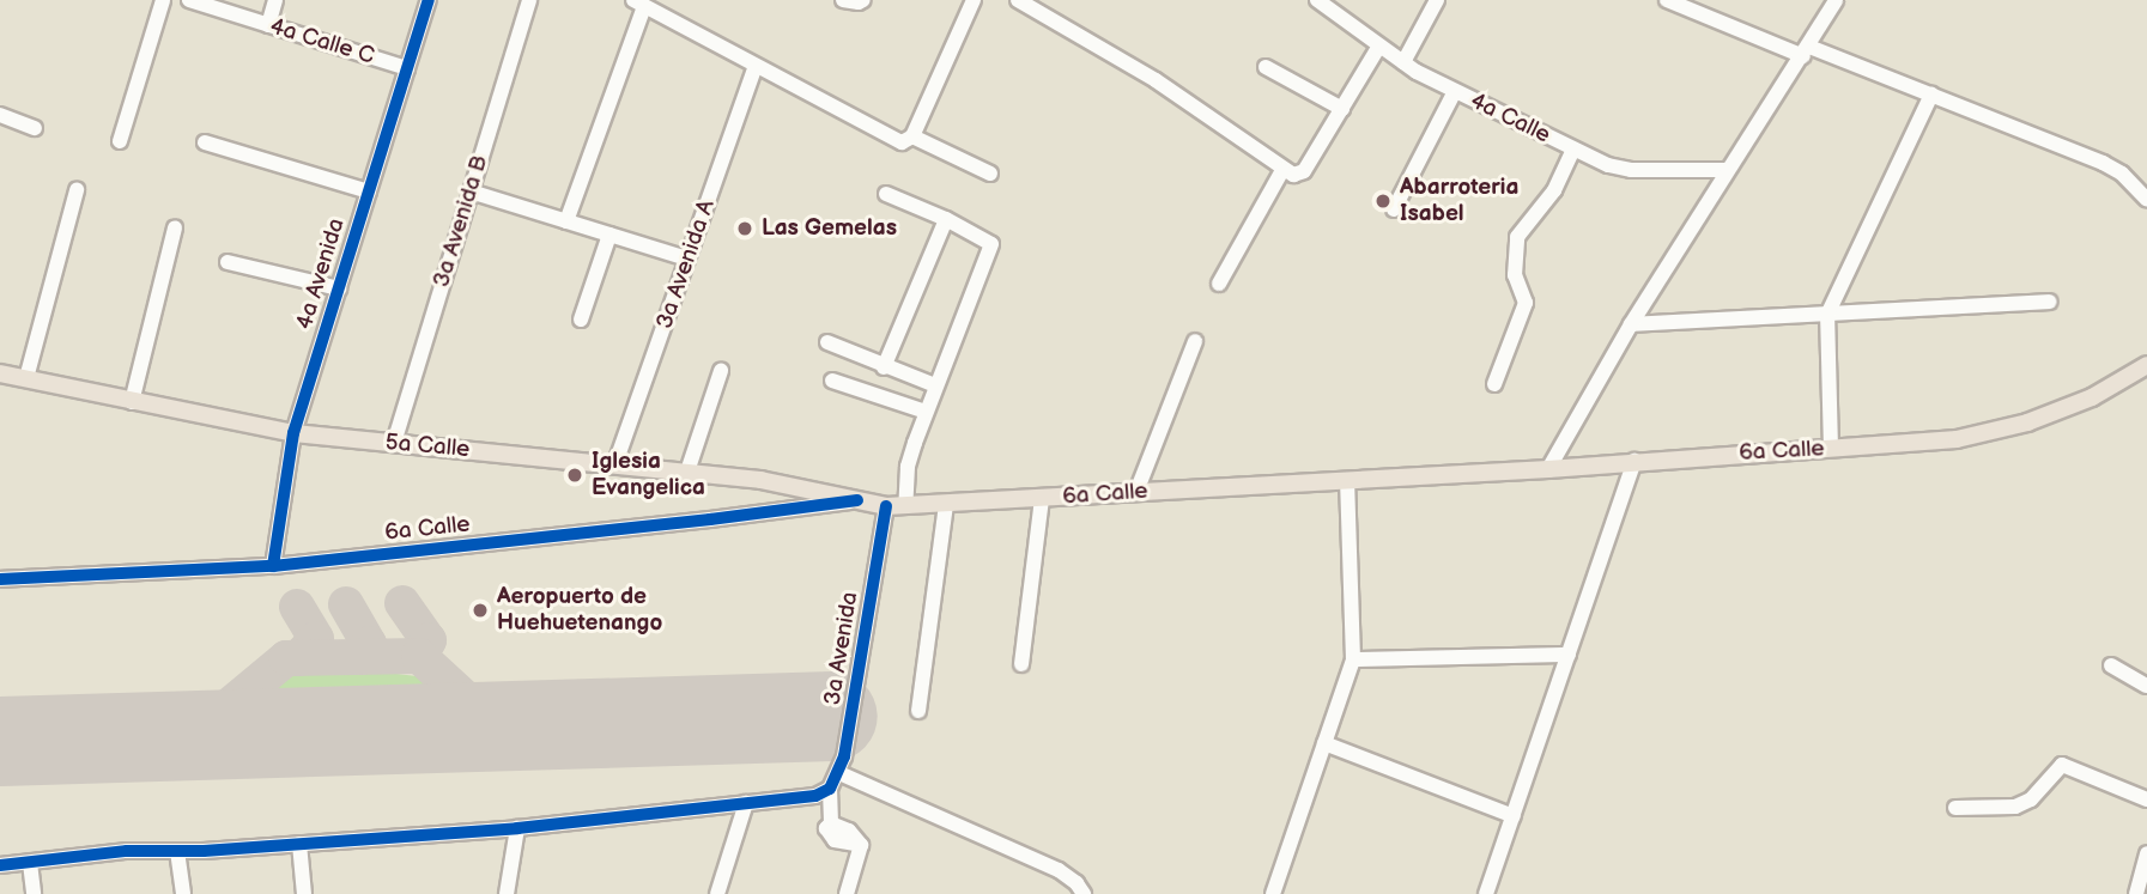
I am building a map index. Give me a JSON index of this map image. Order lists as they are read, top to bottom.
{
  "streets": {
    "main road": ["5a Calle", "6a Calle"],
    "street": [
      "4a Calle C",
      "4a Calle",
      "3a Avenida B",
      "3a Avenida A",
      "4a Avenida",
      "3a Avenida"
    ]
  },
  "crossings": [
    ["4a Calle C", "4a Avenida"],
    ["3a Avenida B", "5a Calle"],
    ["3a Avenida A", "5a Calle"],
    ["4a Avenida", "5a Calle"],
    ["4a Avenida", "6a Calle"],
    ["5a Calle", "6a Calle"],
    ["6a Calle", "3a Avenida"]
  ],
  "places": [
    "Abarroteria Isabel",
    "Las Gemelas",
    "Iglesia Evangelica",
    "Aeropuerto de Huehuetenango"
  ]
}
